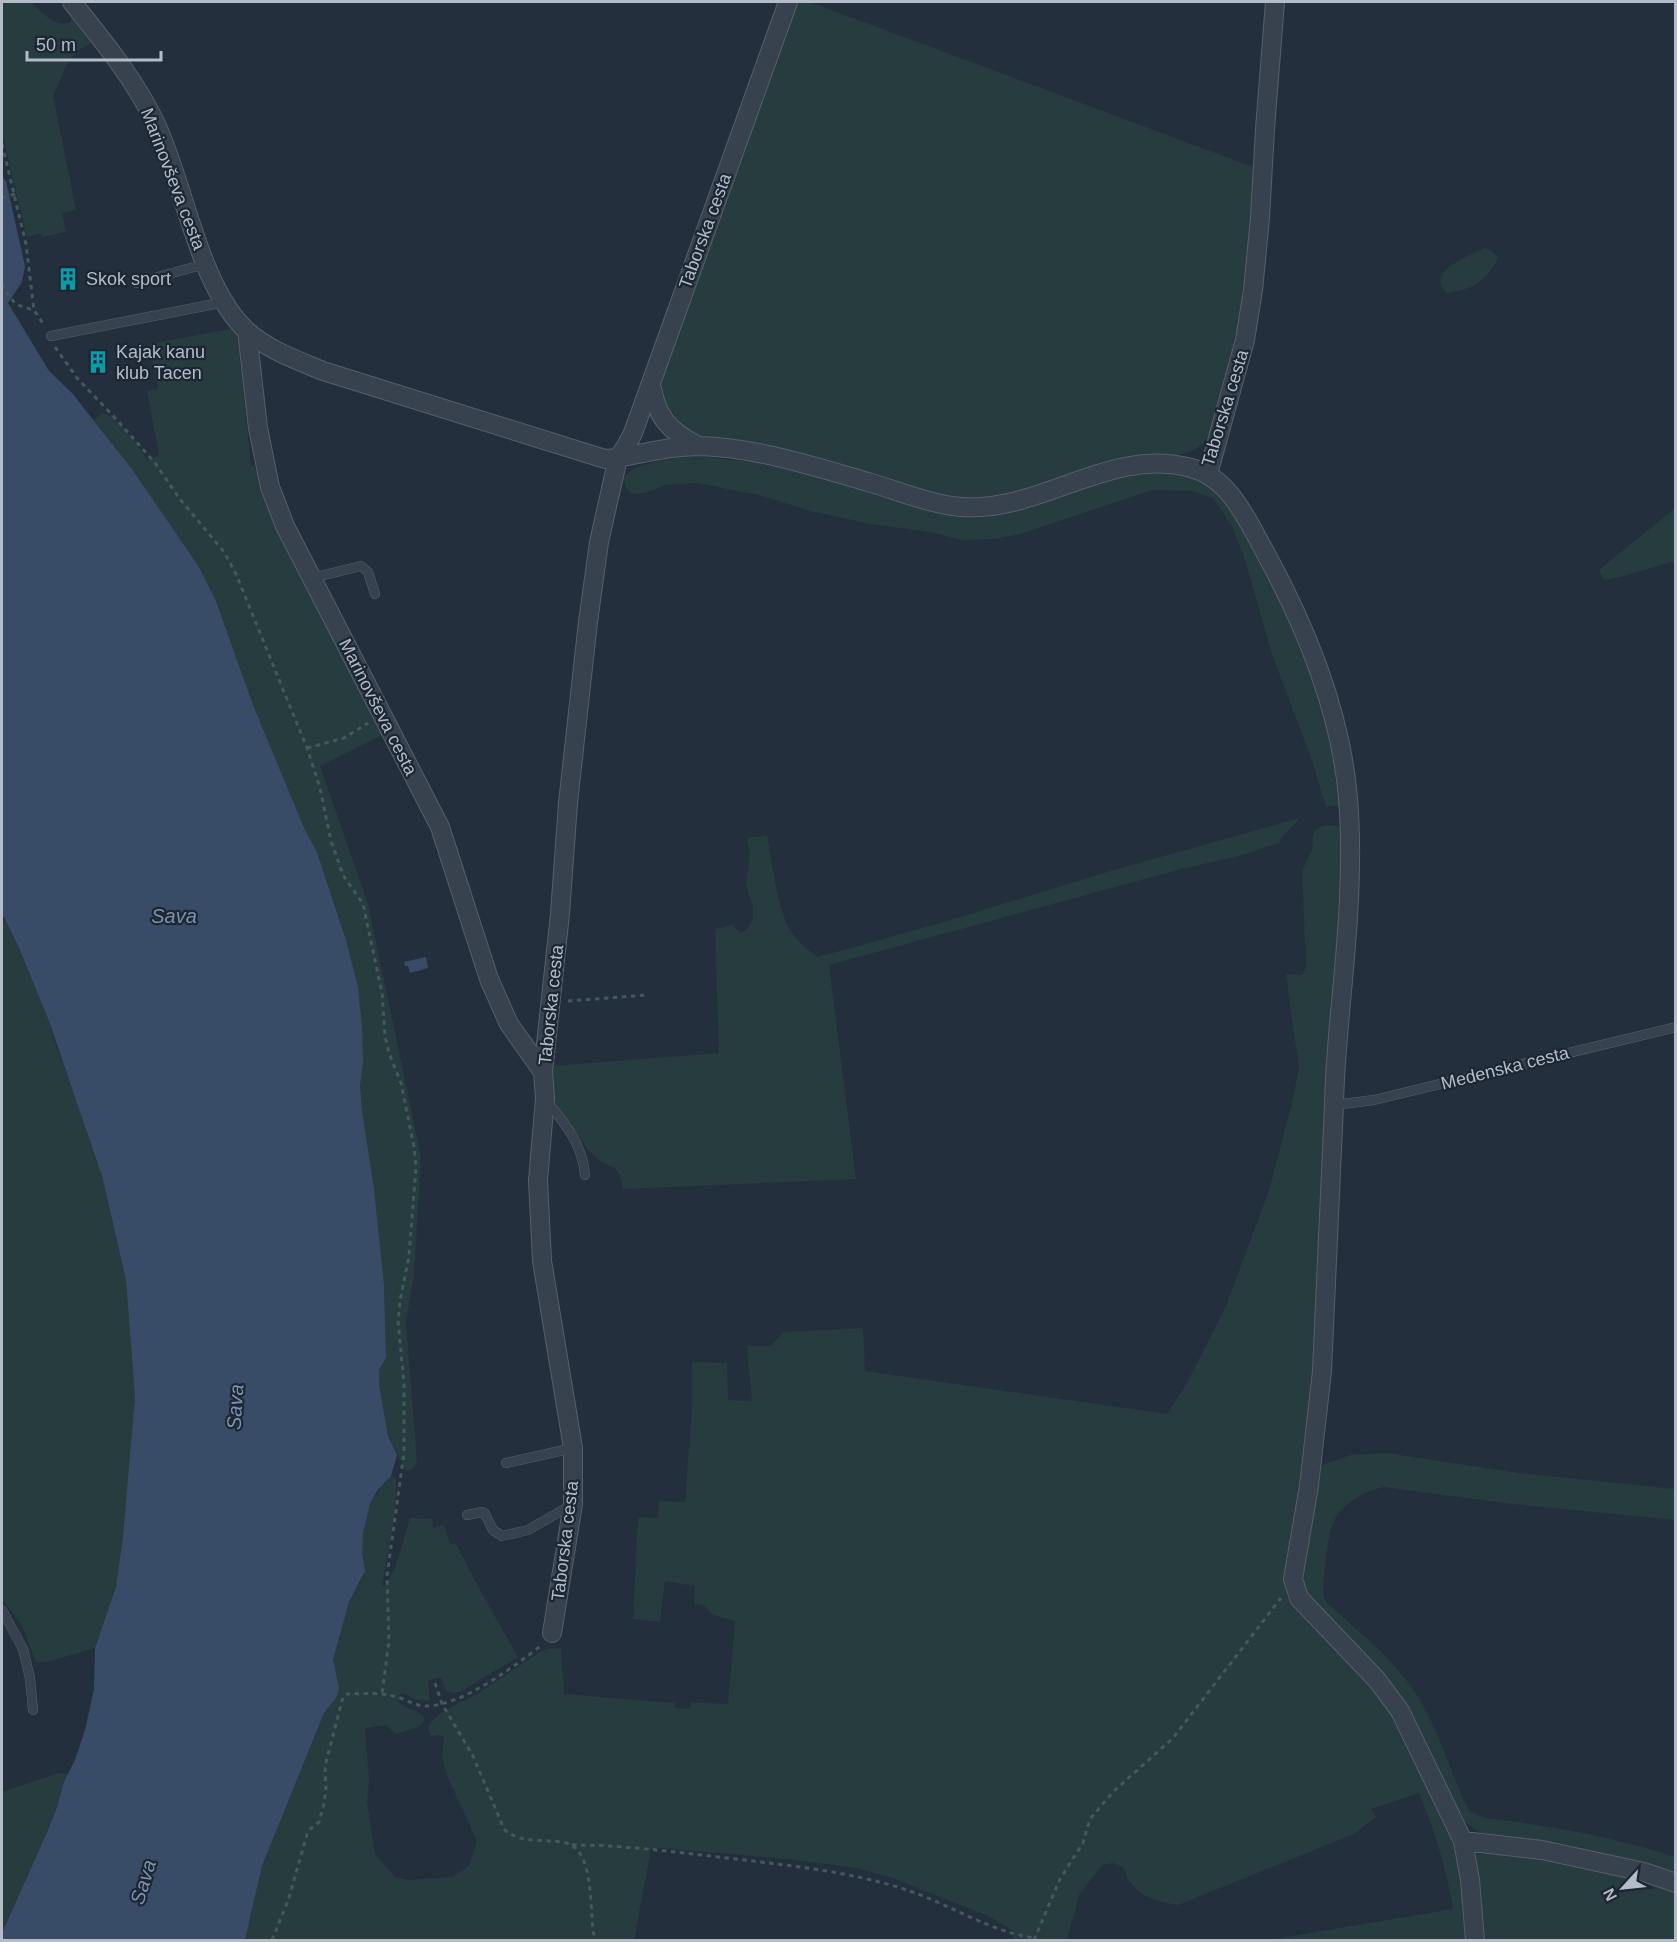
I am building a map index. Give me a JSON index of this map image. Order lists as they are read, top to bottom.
{
  "streets": {
    "street": ["Marinovševa cesta", "Taborska cesta"],
    "lane": ["Medenska cesta"]
  },
  "crossings": [
    ["Marinovševa cesta", "Taborska cesta"]
  ],
  "water": ["Sava"],
  "places": {
    "building": ["Skok sport", "Kajak kanu klub Tacen"]
  },
  "scale_bar": "50 m",
  "north": "bottom left"
}
